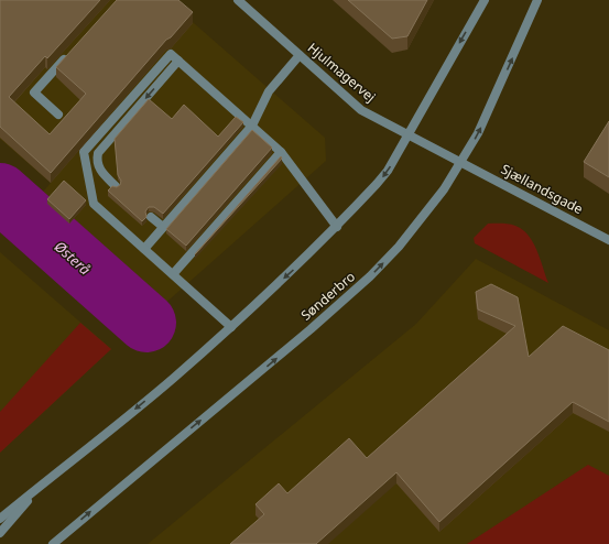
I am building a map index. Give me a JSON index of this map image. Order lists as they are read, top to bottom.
{
  "streets": {
    "street": ["Hjulmagervej", "Sjællandsgade", "Sønderbro"]
  },
  "crossings": [
    ["Hjulmagervej", "Sjællandsgade"],
    ["Hjulmagervej", "Sønderbro"],
    ["Sjællandsgade", "Sønderbro"]
  ],
  "water": ["Østerå"]
}
